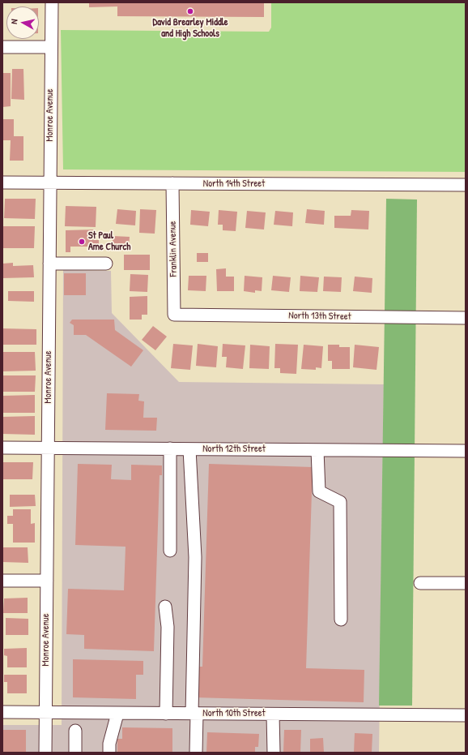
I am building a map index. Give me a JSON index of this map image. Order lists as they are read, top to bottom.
{
  "streets": {
    "street": [
      "Monroe Avenue",
      "North 14th Street",
      "Franklin Avenue",
      "North 13th Street",
      "North 12th Street",
      "North 10th Street"
    ]
  },
  "crossings": [
    ["Monroe Avenue", "North 14th Street"],
    ["Monroe Avenue", "North 12th Street"],
    ["Monroe Avenue", "North 10th Street"],
    ["North 14th Street", "Franklin Avenue"],
    ["Franklin Avenue", "North 13th Street"]
  ],
  "places": ["David Brearley Middle and High Schools", "St Paul Ame Church"],
  "north": "left"
}
